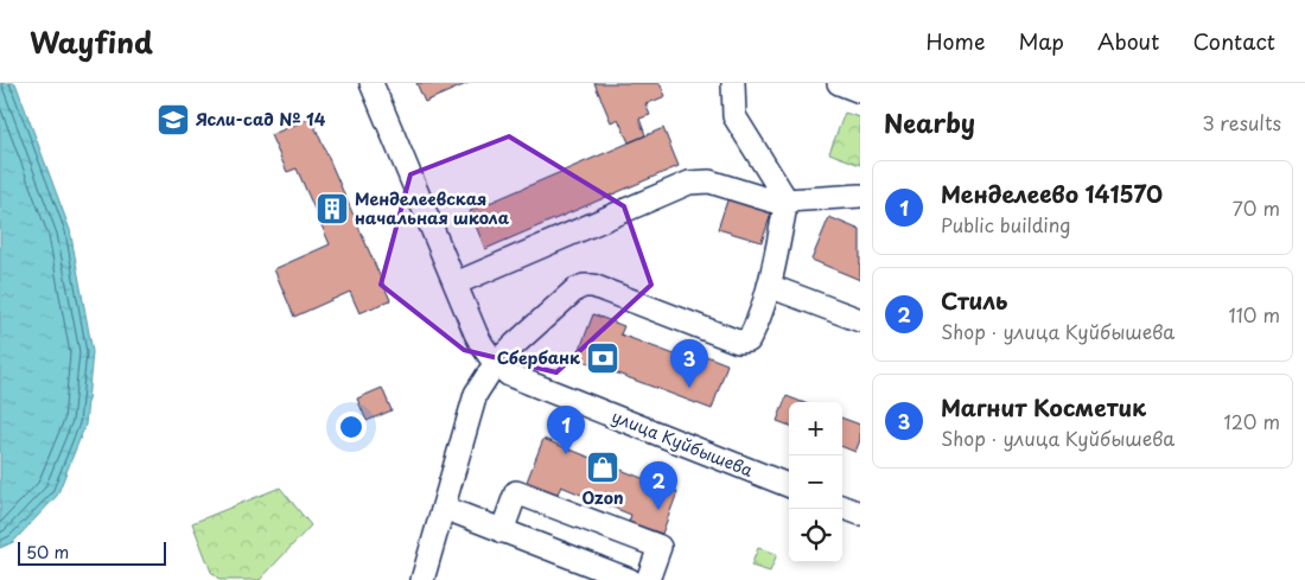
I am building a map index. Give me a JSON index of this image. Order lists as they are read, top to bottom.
{
  "streets": {
    "street": ["улица Куйбышева"]
  },
  "places": {
    "school or university": ["Ясли-сад № 14"],
    "building": ["Менделеевская начальная школа"],
    "bank": ["Сбербанк"],
    "shop": ["Ozon"]
  },
  "scale_bar": "50 m",
  "page": {
    "header": "Wayfind",
    "nav": [
      "Home",
      "Map",
      "About",
      "Contact"
    ],
    "heading": ["Nearby", "3 results"],
    "list": [
      {
        "mark": "1",
        "name": "Менделеево 141570",
        "note": "Public building",
        "value": "70 m"
      },
      {
        "mark": "2",
        "name": "Стиль",
        "note": "Shop · улица Куйбышева",
        "value": "110 m"
      },
      {
        "mark": "3",
        "name": "Магнит Косметик",
        "note": "Shop · улица Куйбышева",
        "value": "120 m"
      }
    ],
    "pins": ["3", "1", "2"],
    "map_buttons": ["+", "−"],
    "scale": "50 m"
  }
}
